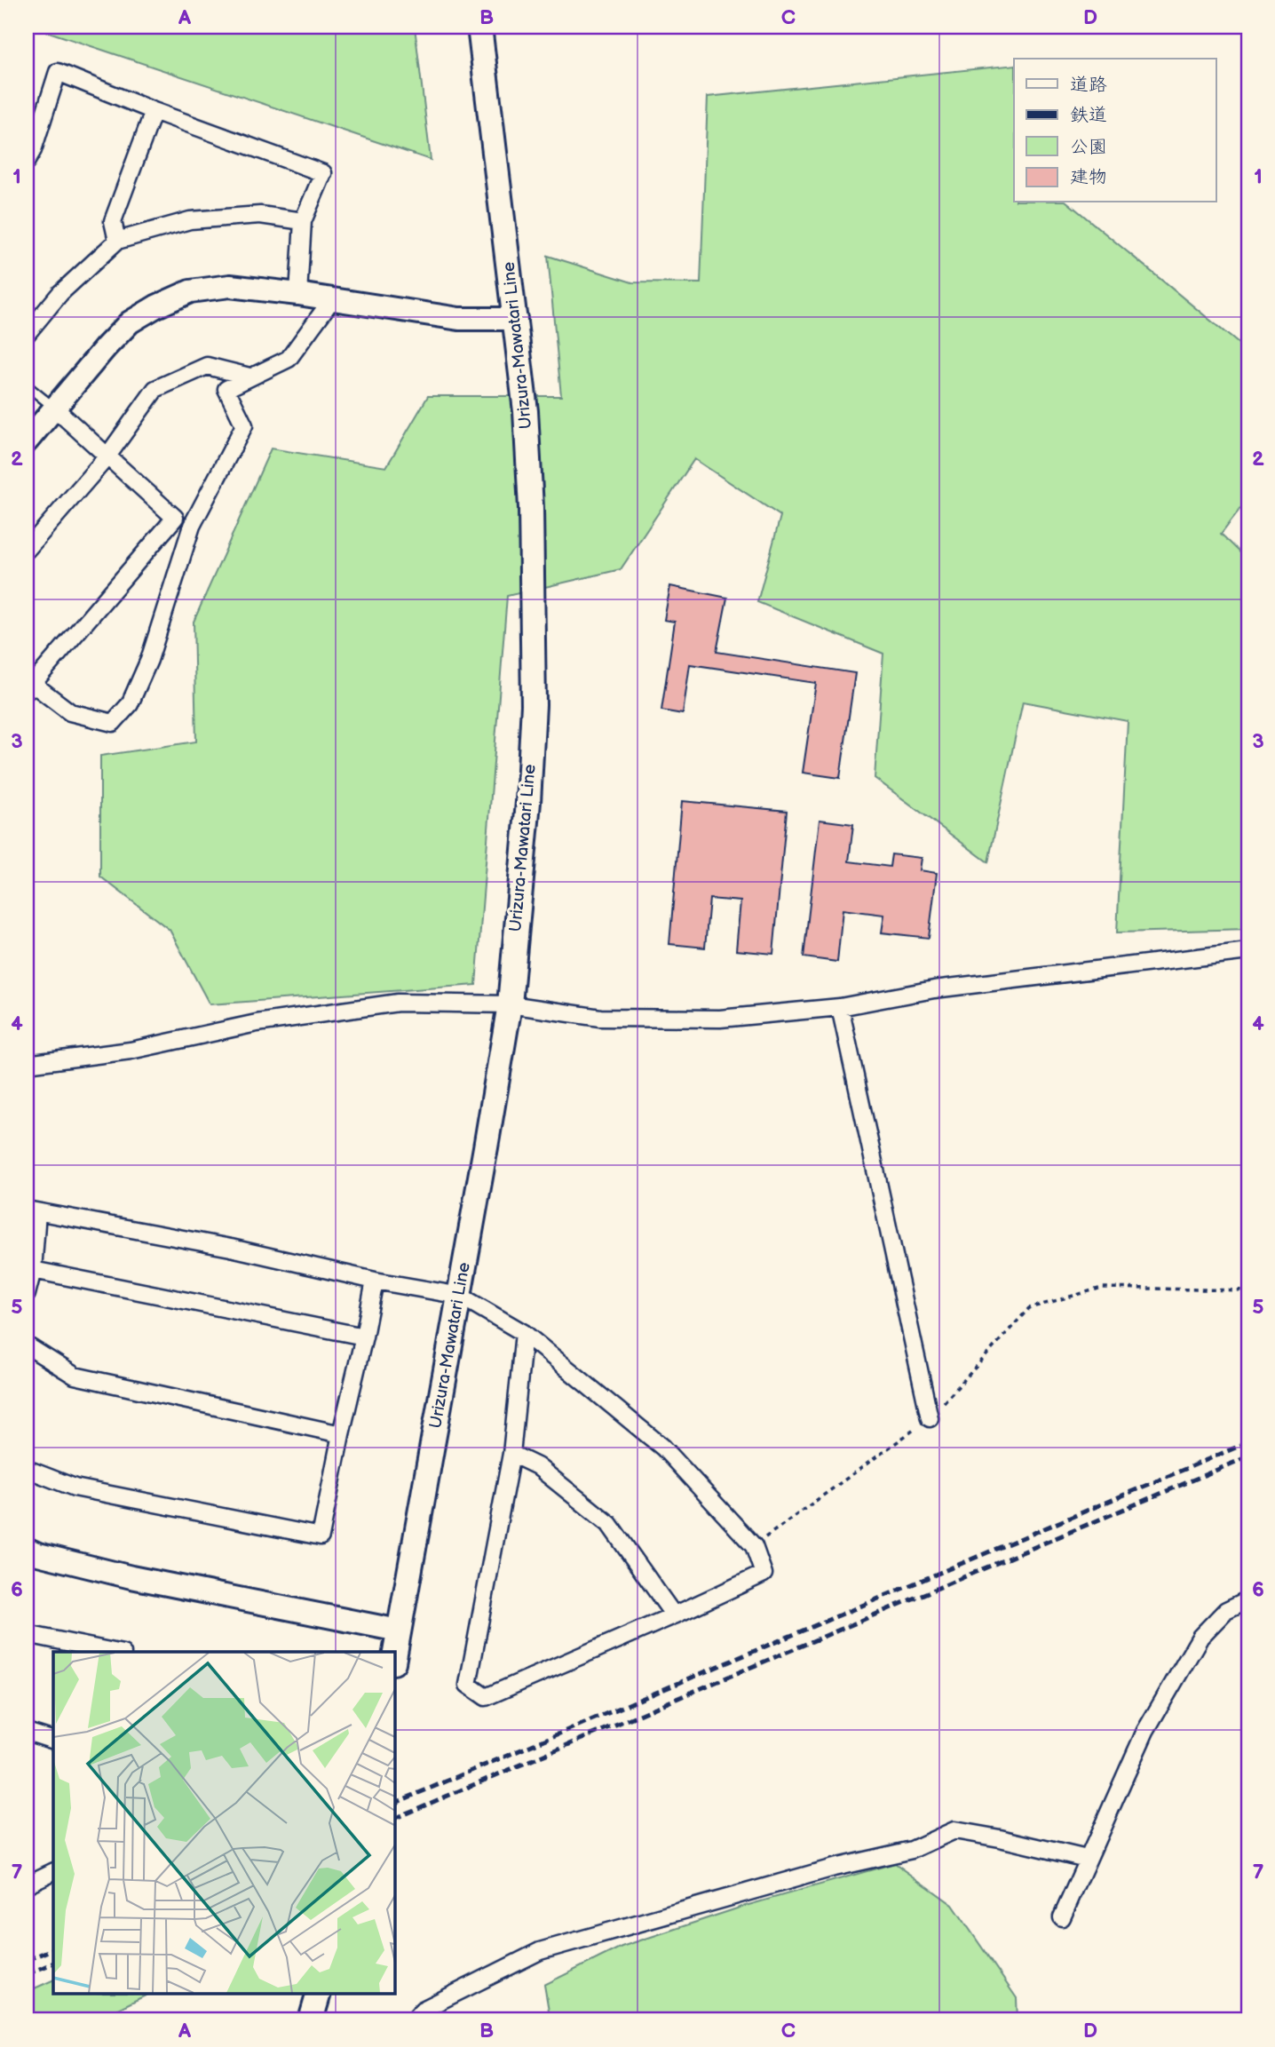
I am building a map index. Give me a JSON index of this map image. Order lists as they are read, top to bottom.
{
  "streets": {
    "main road": ["Urizura-Mawatari Line"]
  },
  "legend": [
    "道路",
    "鉄道",
    "公園",
    "建物"
  ],
  "grid": {
    "columns": [
      "A",
      "B",
      "C",
      "D"
    ],
    "rows": [
      "1",
      "2",
      "3",
      "4",
      "5",
      "6",
      "7"
    ]
  }
}
